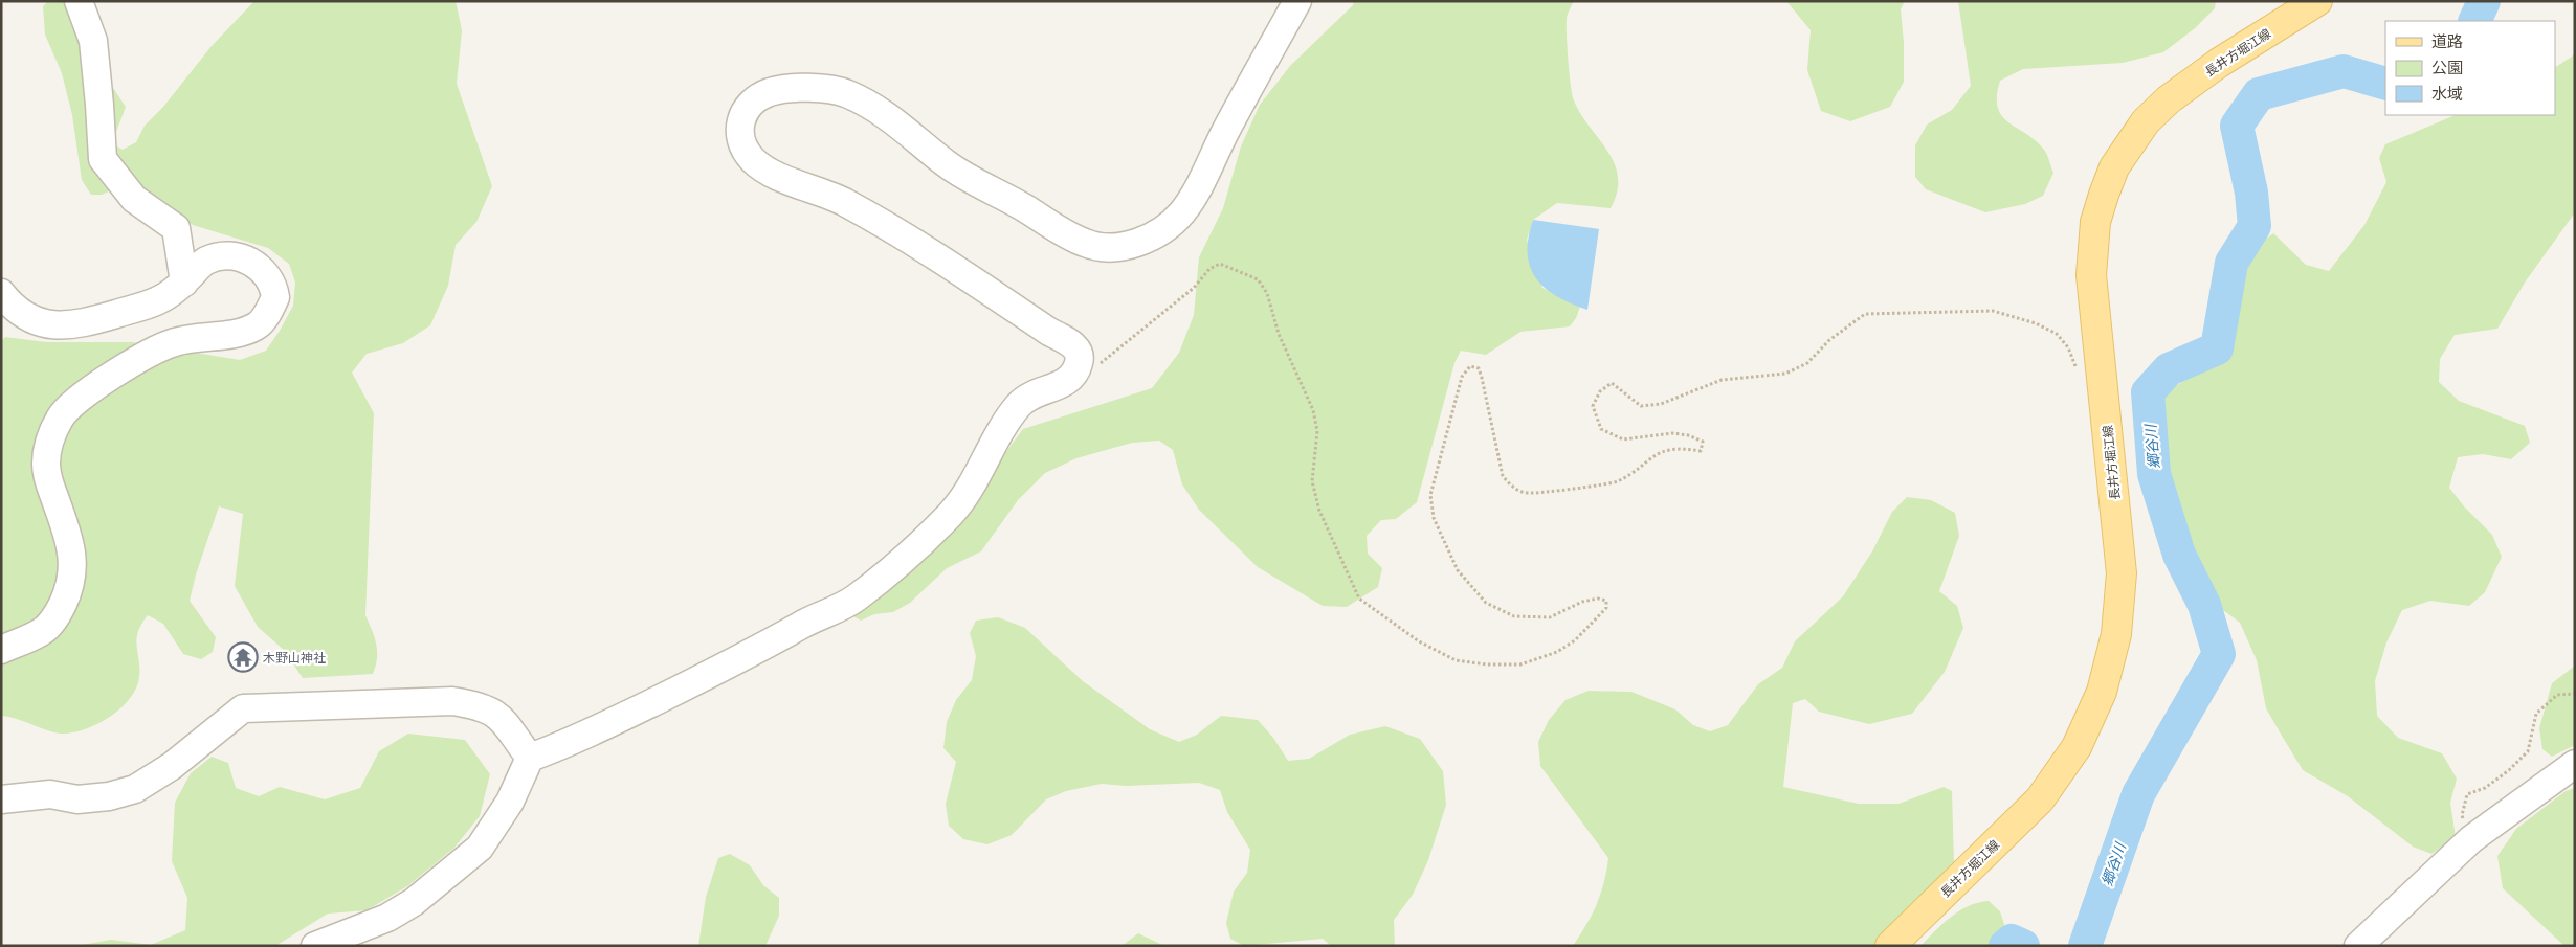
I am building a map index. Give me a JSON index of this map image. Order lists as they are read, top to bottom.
{
  "streets": {
    "main road": ["長井方堀江線"]
  },
  "water": ["郷谷川"],
  "places": {
    "temple": ["木野山神社"]
  },
  "legend": ["道路", "公園", "水域"]
}
